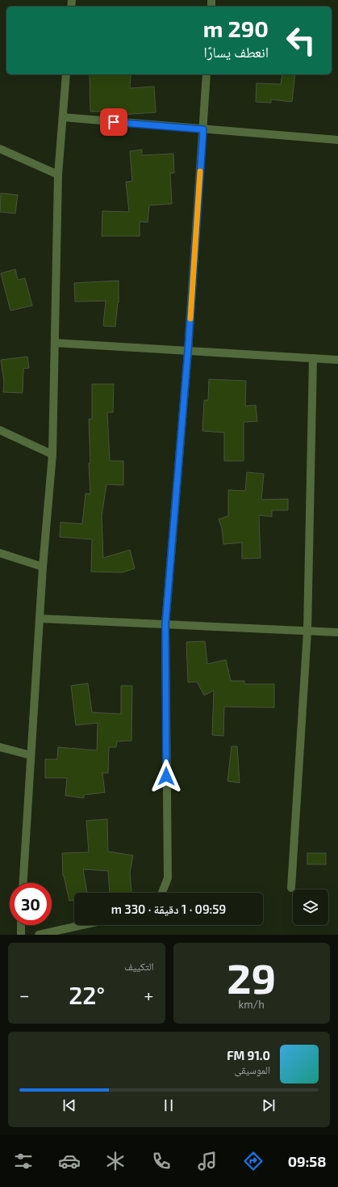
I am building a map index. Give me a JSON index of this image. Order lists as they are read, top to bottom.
{
  "page": {
    "turn": ["290 m", "انعطف يسارًا"],
    "limit": "30",
    "trip": "09:59 · 1 دقيقة · 330 m",
    "tile": [
      ["29", "km/h"],
      "التكييف"
    ],
    "heat": ["−", "22°", "+"],
    "song": ["91.0 FM", "الموسيقى"],
    "tabs": "09:58"
  }
}
